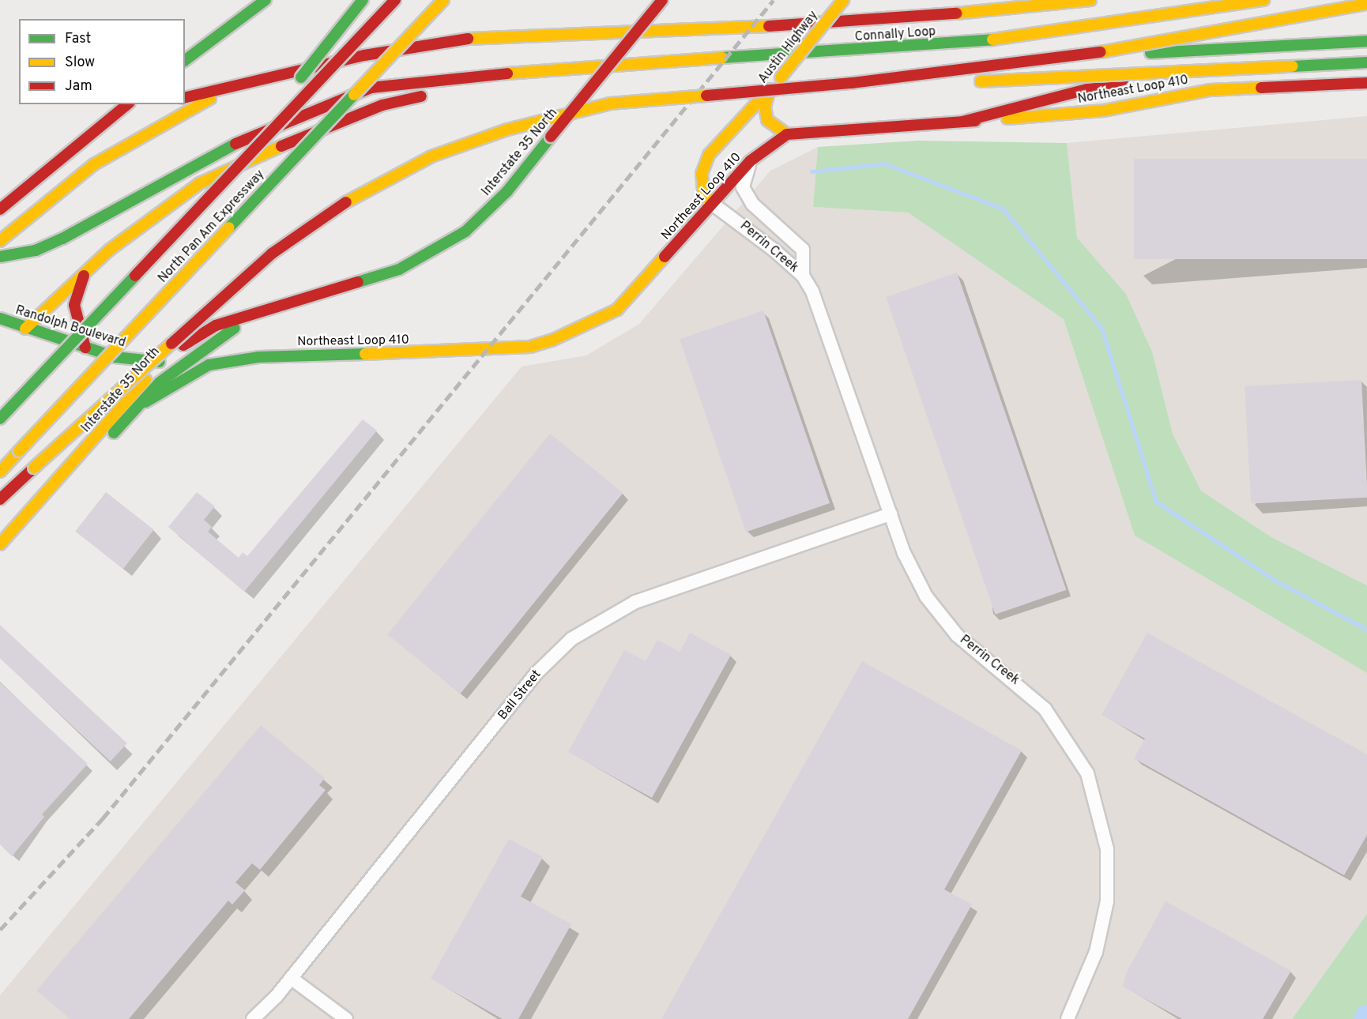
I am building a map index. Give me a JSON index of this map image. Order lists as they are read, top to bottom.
{
  "streets": {
    "main road": [
      "Connally Loop",
      "Austin Highway",
      "Northeast Loop 410",
      "Interstate 35 North",
      "North Pan Am Expressway",
      "Randolph Boulevard"
    ],
    "street": ["Perrin Creek", "Ball Street"]
  },
  "crossings": [
    ["Austin Highway", "Northeast Loop 410"],
    ["Northeast Loop 410", "Interstate 35 North"],
    ["Northeast Loop 410", "Perrin Creek"],
    ["Interstate 35 North", "Randolph Boulevard"],
    ["Perrin Creek", "Ball Street"]
  ],
  "legend": ["Fast", "Slow", "Jam"]
}
